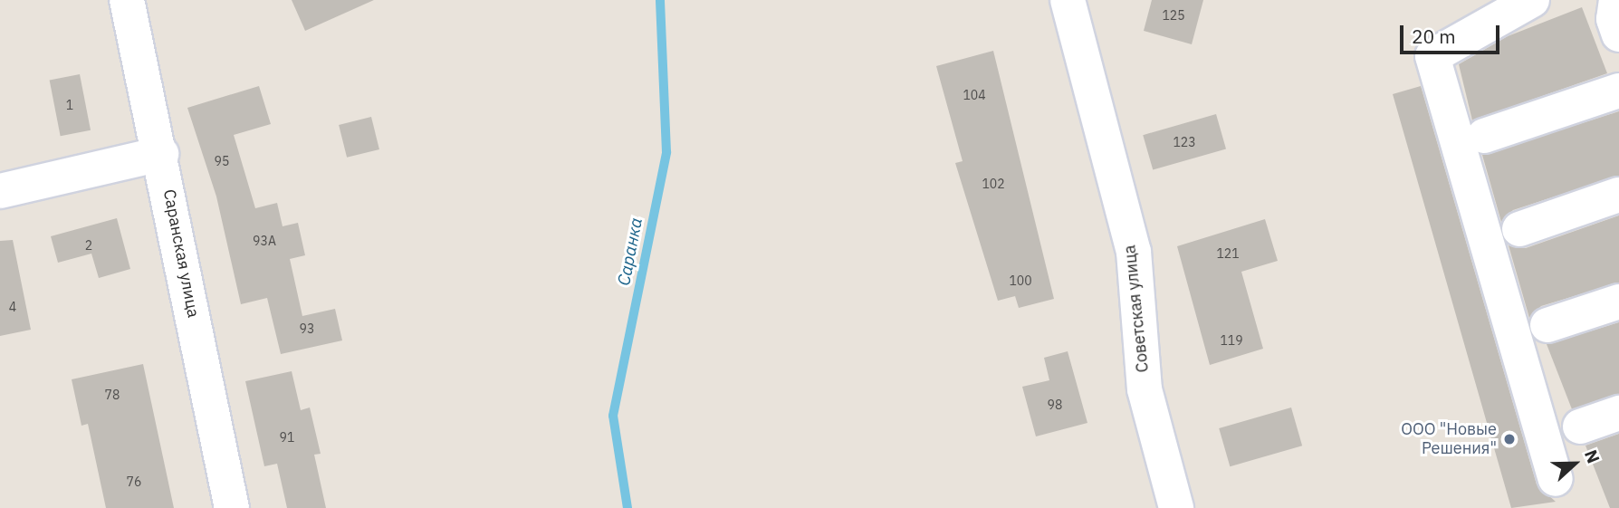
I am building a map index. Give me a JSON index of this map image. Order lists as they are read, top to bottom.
{
  "streets": {
    "street": ["Саранская улица", "Советская улица"]
  },
  "water": ["Саранка"],
  "places": ["ООО \"Новые Решения\""],
  "house_numbers": [
    "125",
    "104",
    "1",
    "123",
    "95",
    "102",
    "93А",
    "2",
    "121",
    "100",
    "4",
    "93",
    "119",
    "78",
    "98",
    "91",
    "76"
  ],
  "scale_bar": "20 m",
  "north": "right"
}
